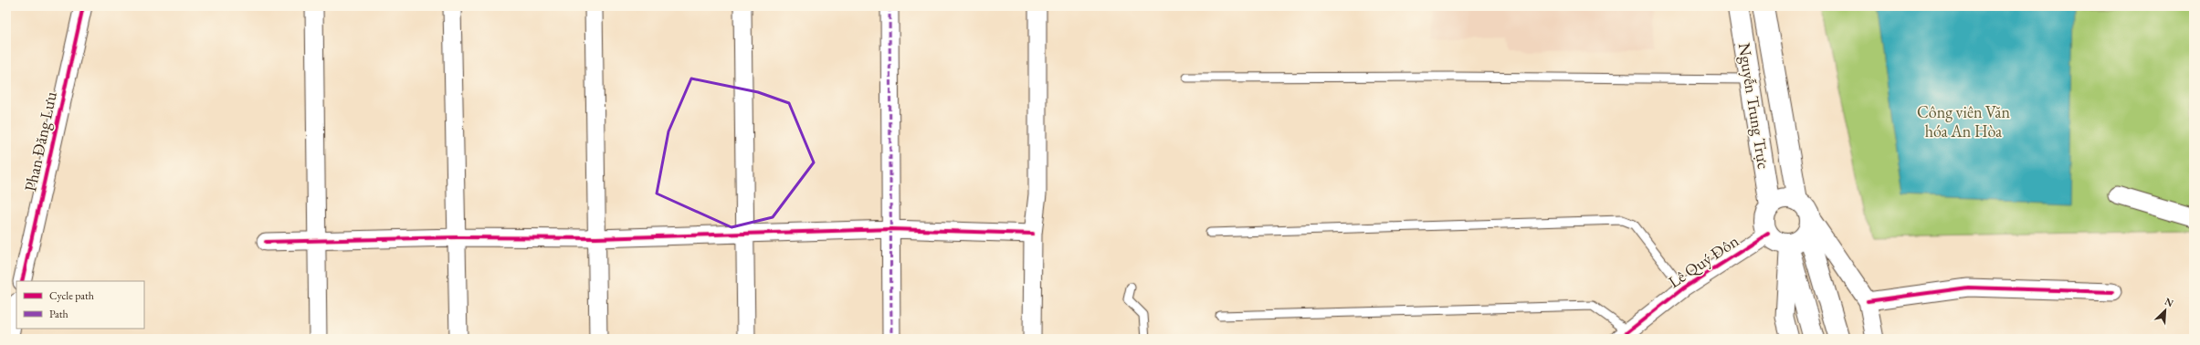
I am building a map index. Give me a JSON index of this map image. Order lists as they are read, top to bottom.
{
  "streets": {
    "main road": ["Nguyễn Trung Trực"],
    "street": ["Phan Đăng Lưu", "Lê Quý Đôn"]
  },
  "crossings": [
    ["Nguyễn Trung Trực", "Lê Quý Đôn"]
  ],
  "parks": ["Công viên Văn hóa An Hòa"],
  "legend": ["Cycle path", "Path"],
  "north": "top right"
}
